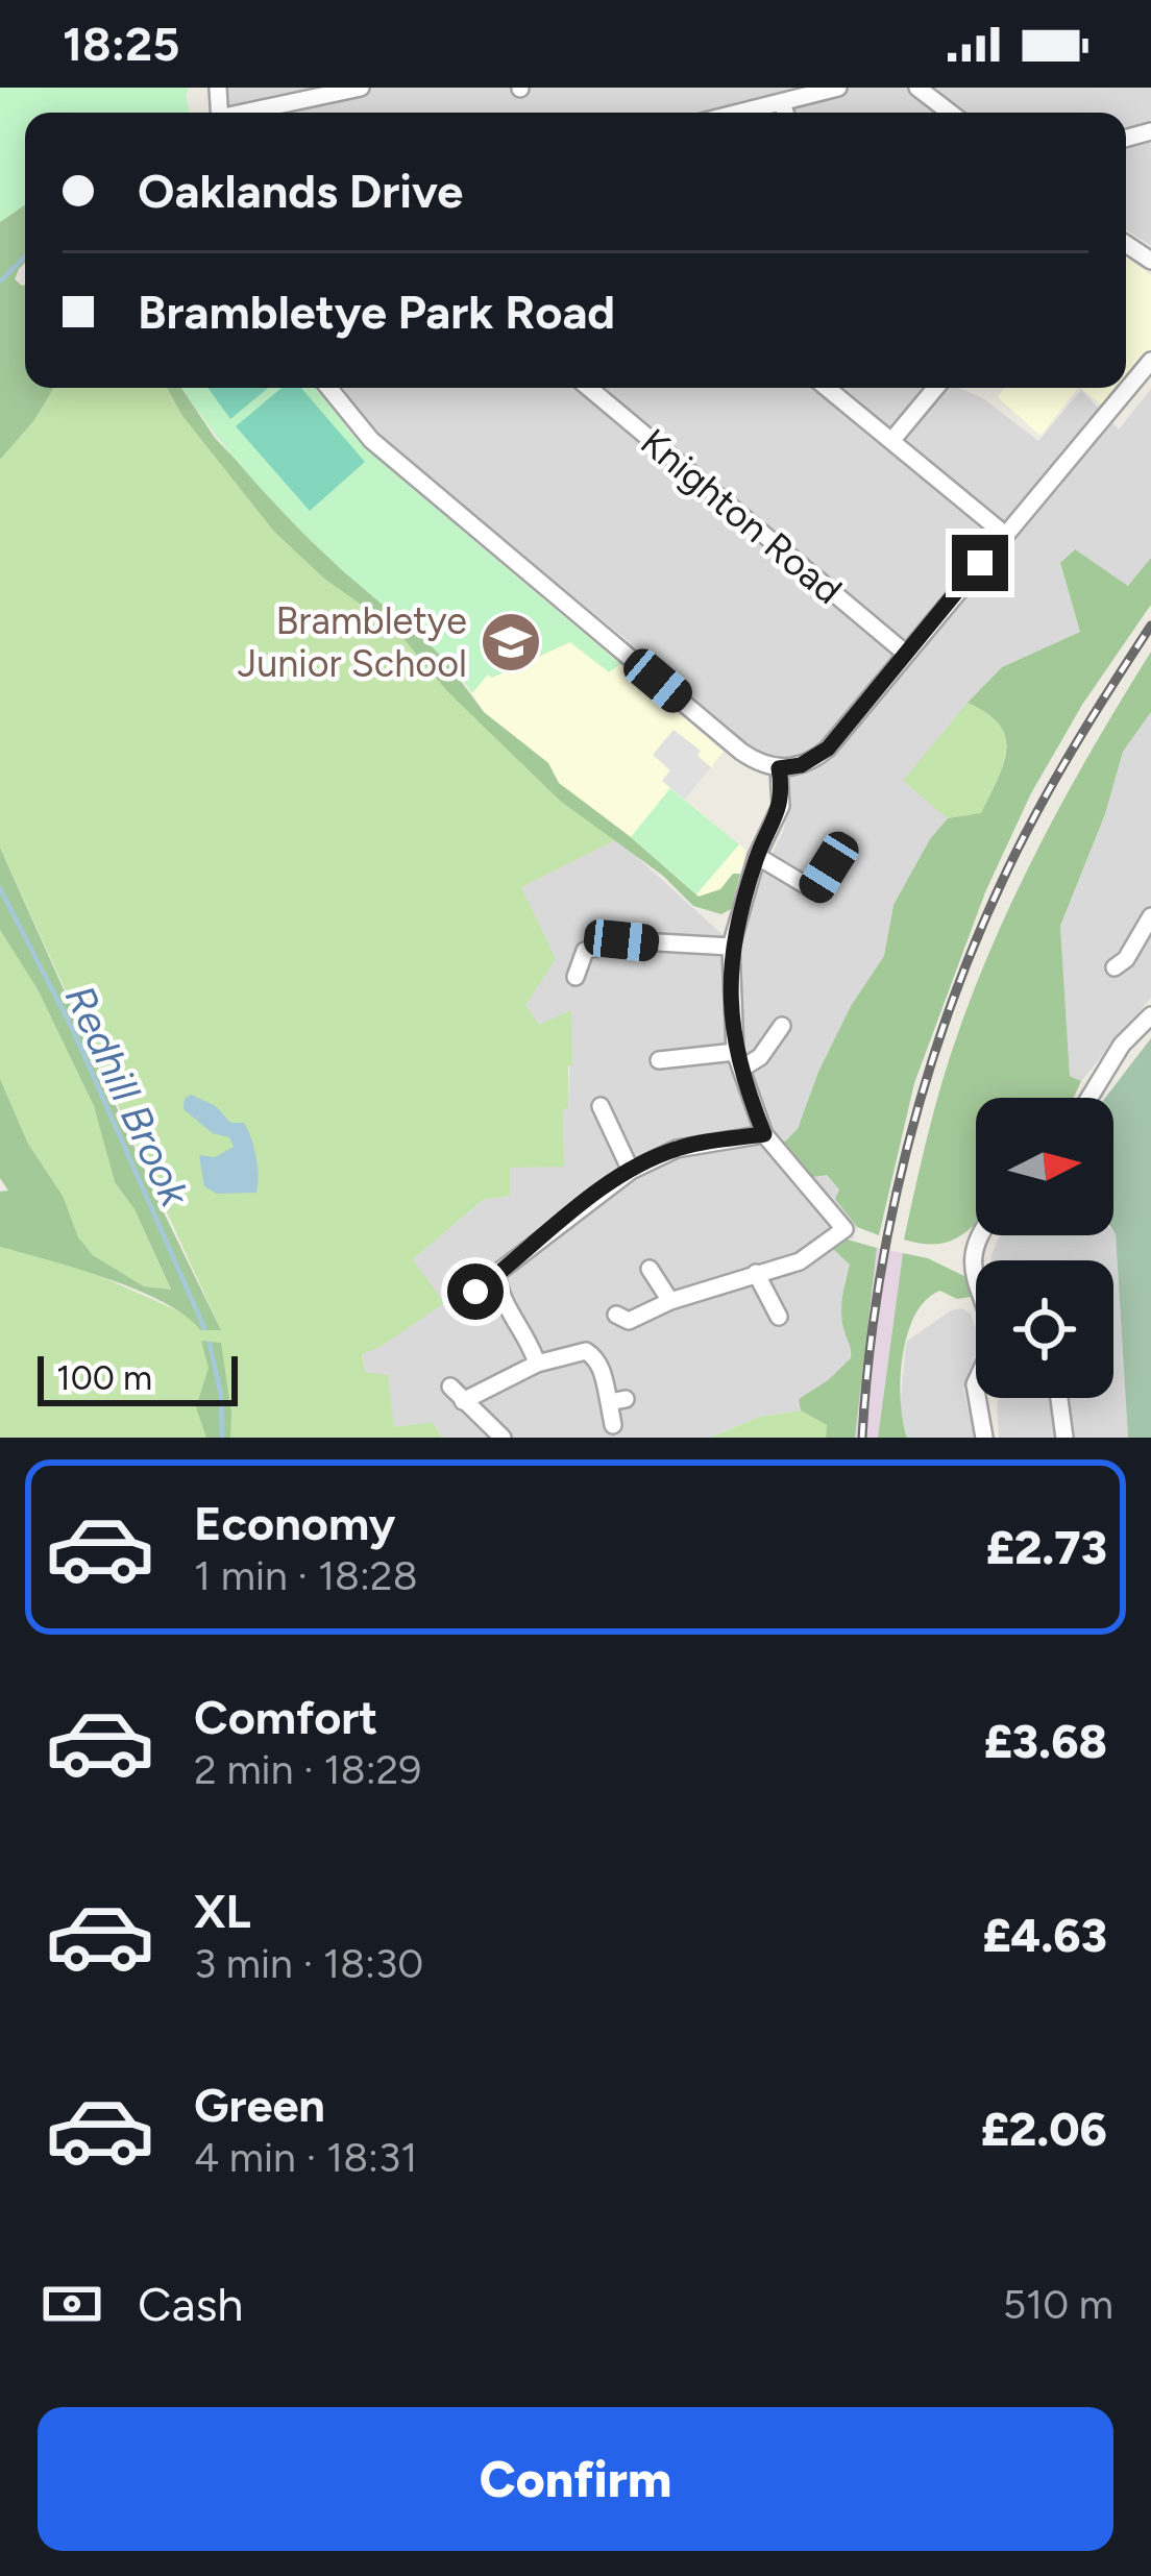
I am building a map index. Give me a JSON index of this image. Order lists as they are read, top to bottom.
{
  "streets": {
    "street": ["Knighton Road"]
  },
  "water": ["Redhill Brook"],
  "places": {
    "school or university": ["Brambletye Junior School"]
  },
  "scale_bar": "100 m",
  "north": "right",
  "page": {
    "status": "18:25",
    "banner": ["Oaklands Drive", "Brambletye Park Road"],
    "scale": "100 m",
    "list": [
      {
        "name": "Economy",
        "note": "1 min · 18:28",
        "value": "£2.73"
      },
      {
        "name": "Comfort",
        "note": "2 min · 18:29",
        "value": "£3.68"
      },
      {
        "name": "XL",
        "note": "3 min · 18:30",
        "value": "£4.63"
      },
      {
        "name": "Green",
        "note": "4 min · 18:31",
        "value": "£2.06"
      }
    ],
    "pay": ["Cash", "510 m"],
    "buttons": "Confirm"
  }
}
